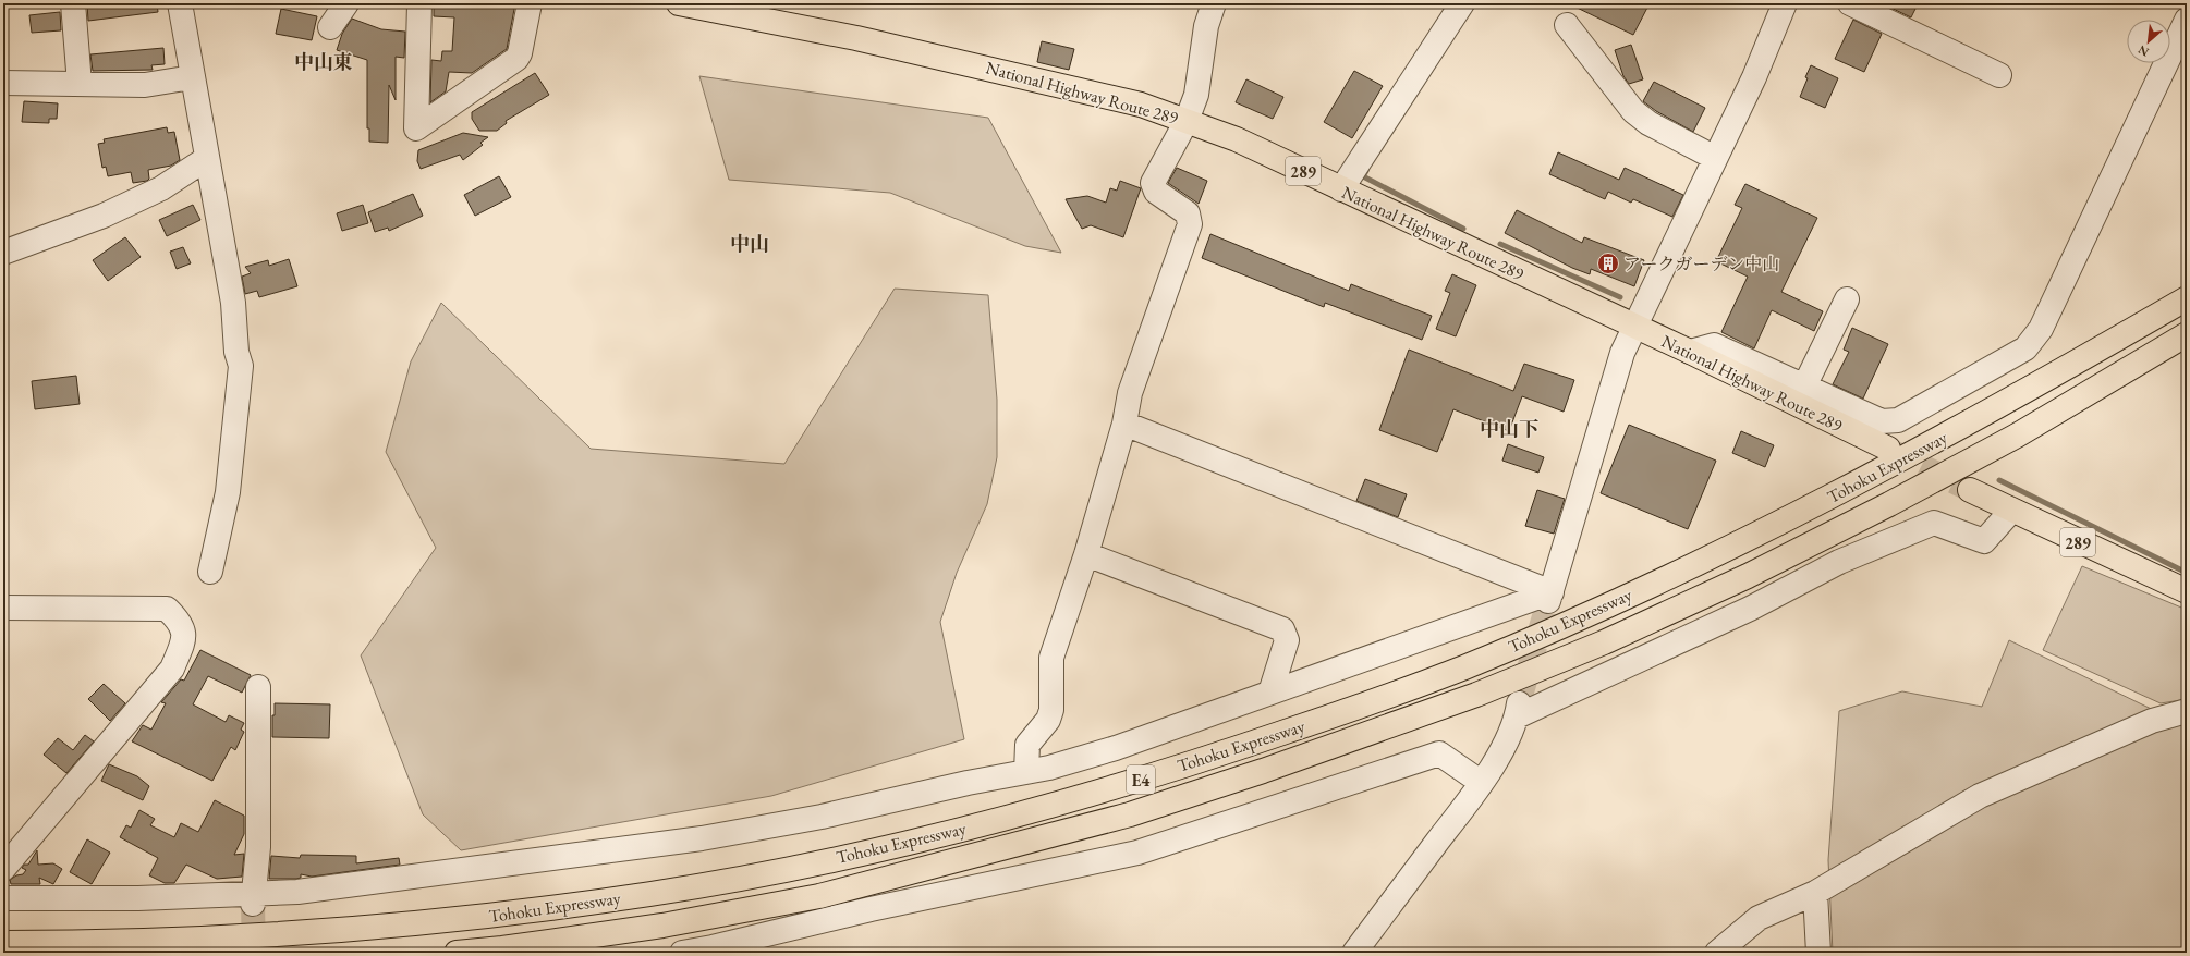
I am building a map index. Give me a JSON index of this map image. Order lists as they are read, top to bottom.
{
  "streets": {
    "highway": [
      "National Highway Route 289",
      "289",
      "Tohoku Expressway",
      "E4"
    ]
  },
  "districts": ["中山東", "中山", "中山下"],
  "places": {
    "building": ["アークガーデン中山"]
  },
  "north": "bottom left"
}
